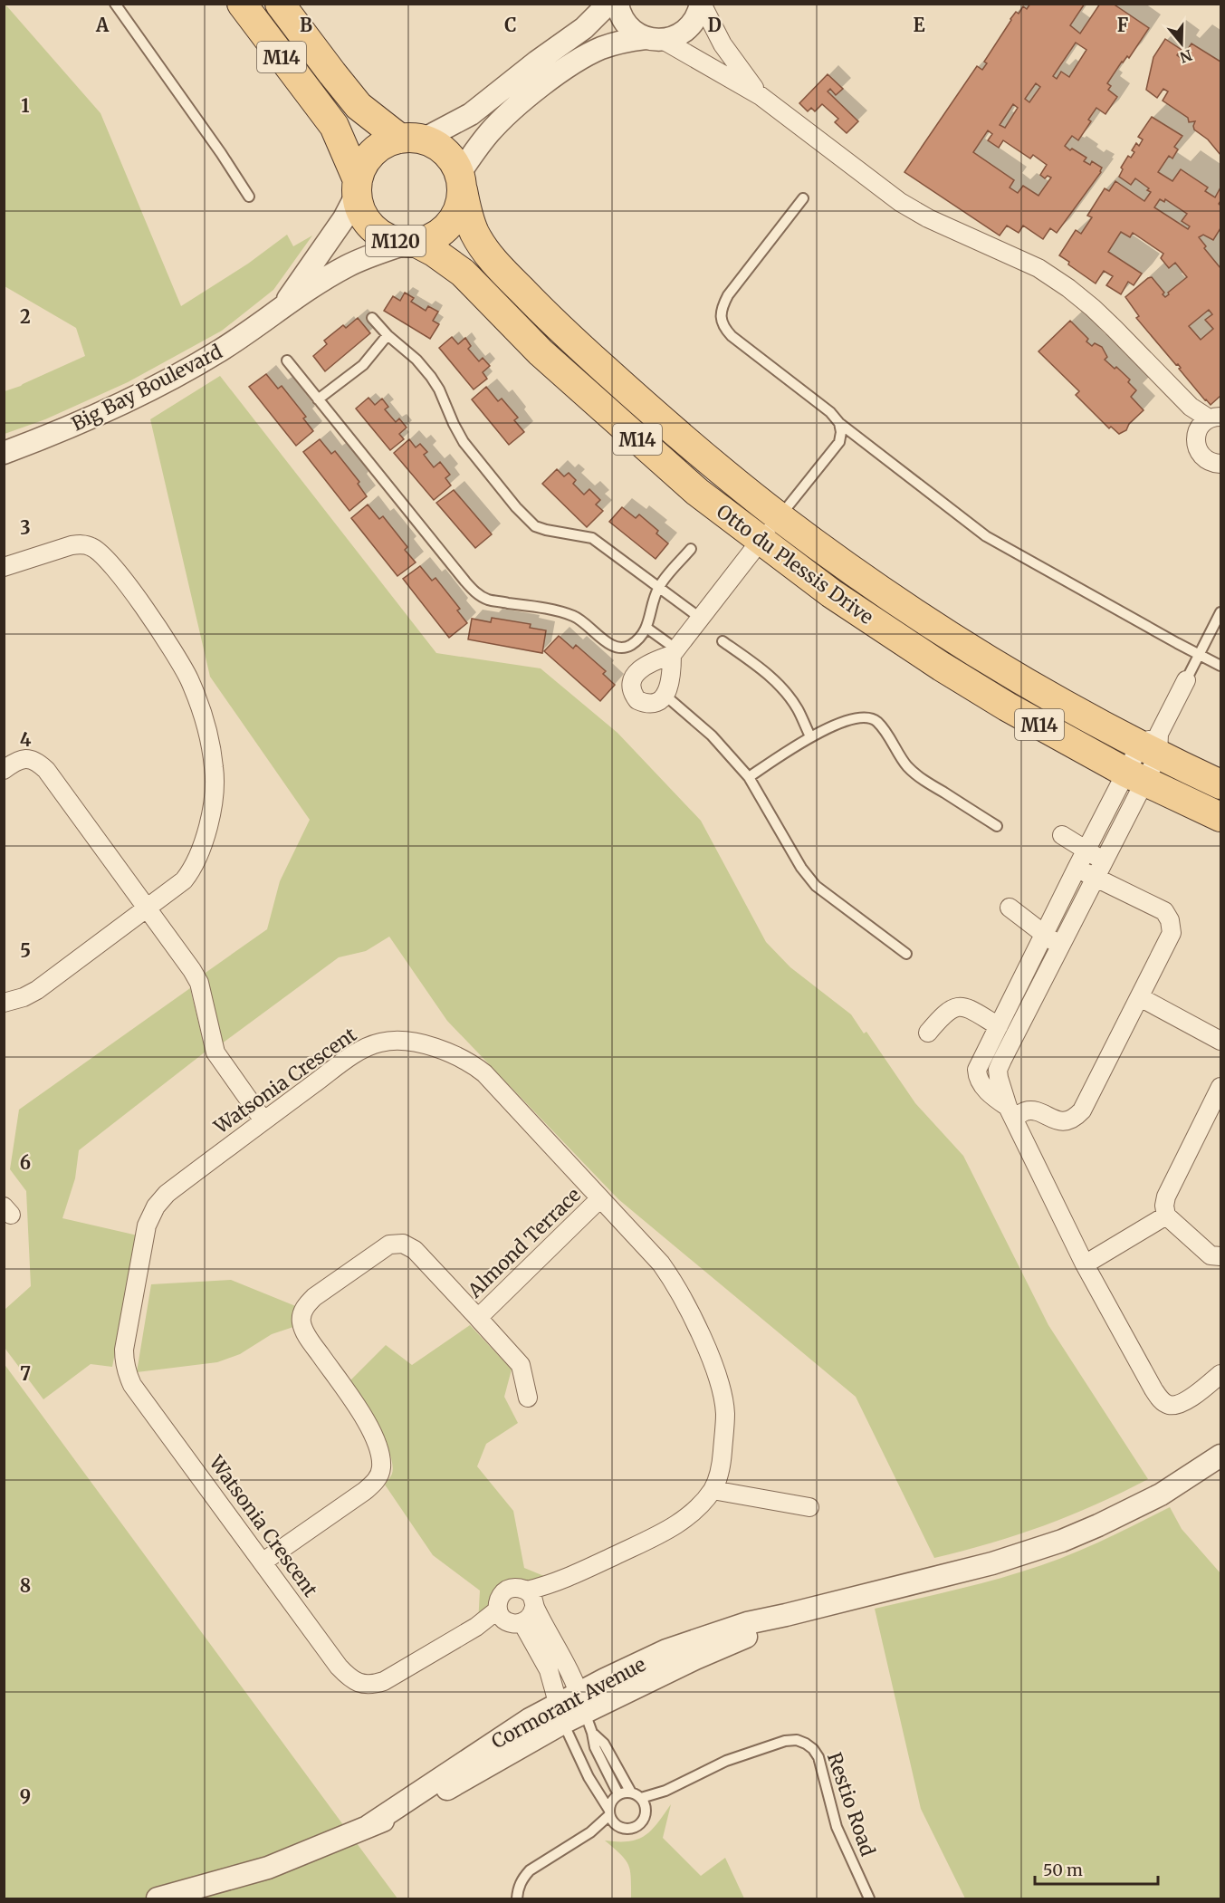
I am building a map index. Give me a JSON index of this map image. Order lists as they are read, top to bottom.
{
  "streets": {
    "main road": ["M14", "M120", "Otto du Plessis Drive"],
    "street": [
      "Big Bay Boulevard",
      "Watsonia Crescent",
      "Almond Terrace",
      "Cormorant Avenue"
    ],
    "lane": ["Restio Road"]
  },
  "crossings": [
    ["M120", "Big Bay Boulevard"],
    ["M120", "Otto du Plessis Drive"],
    ["Big Bay Boulevard", "Otto du Plessis Drive"],
    ["Watsonia Crescent", "Almond Terrace"]
  ],
  "scale_bar": "50 m",
  "north": "bottom",
  "grid": {
    "columns": [
      "A",
      "B",
      "C",
      "D",
      "E",
      "F"
    ],
    "rows": [
      "1",
      "2",
      "3",
      "4",
      "5",
      "6",
      "7",
      "8",
      "9"
    ]
  }
}
